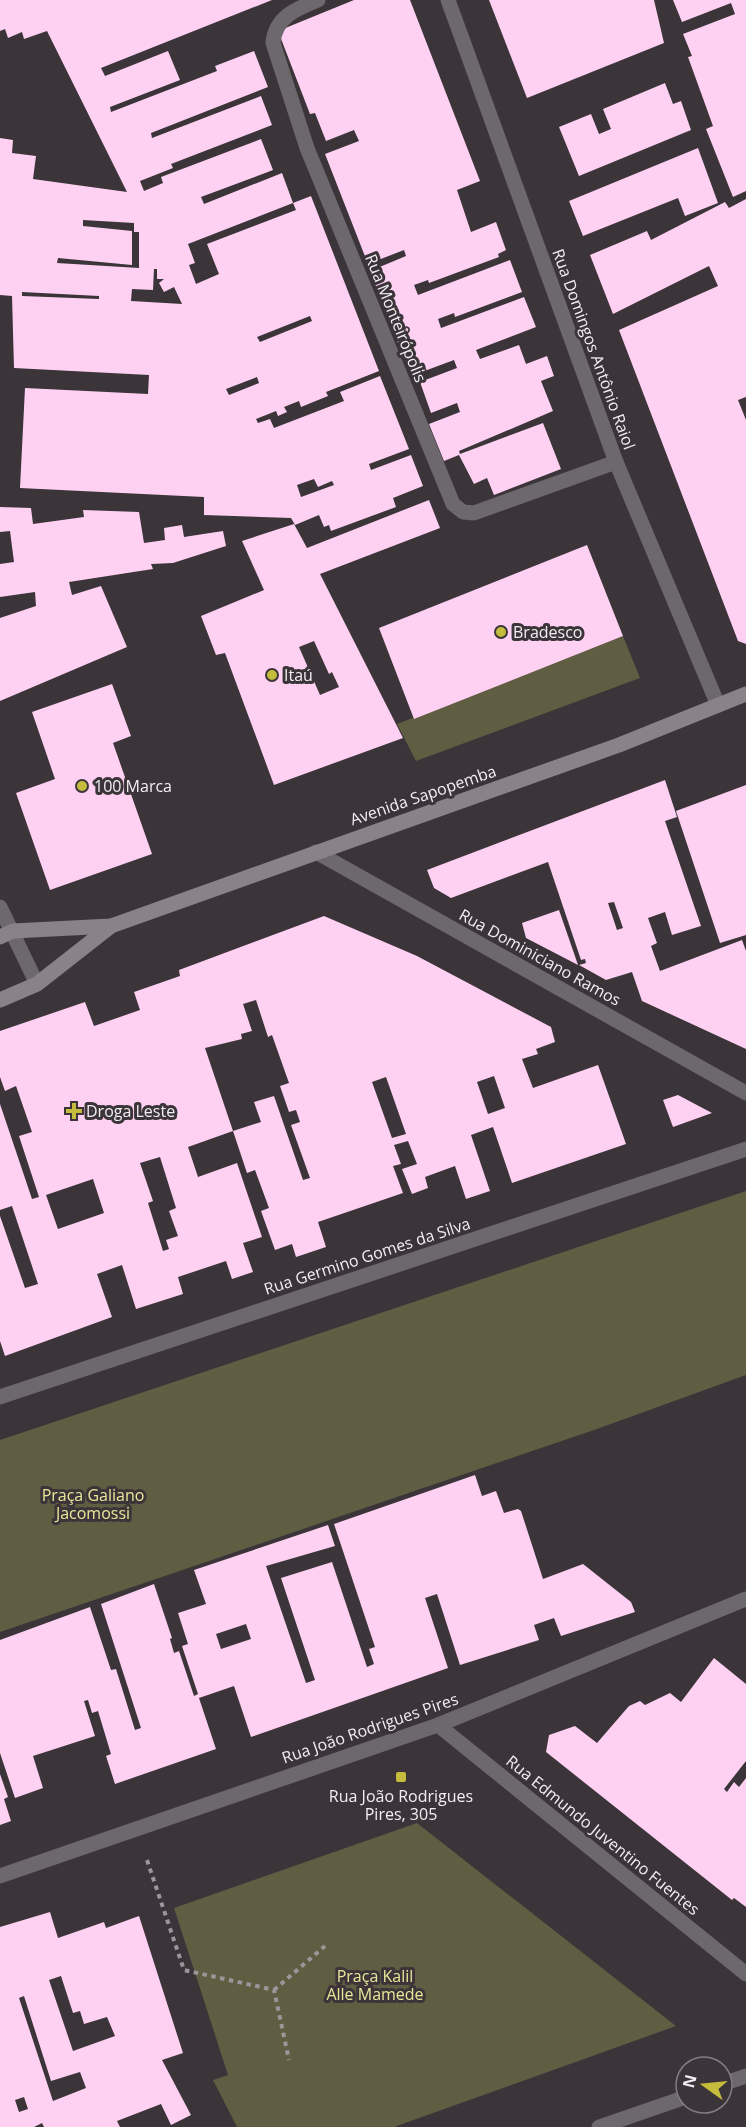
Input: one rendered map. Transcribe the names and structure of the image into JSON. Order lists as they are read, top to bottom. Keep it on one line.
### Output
{"streets":{"main road":["Avenida Sapopemba"],"street":["Rua Monteirópolis","Rua Domingos Antônio Raiol","Rua Dominiciano Ramos","Rua Germino Gomes da Silva","Rua João Rodrigues Pires","Rua Edmundo Juventino Fuentes"]},"crossings":[["Rua Monteirópolis","Rua Domingos Antônio Raiol"],["Rua Domingos Antônio Raiol","Avenida Sapopemba"],["Avenida Sapopemba","Rua Dominiciano Ramos"],["Rua João Rodrigues Pires","Rua Edmundo Juventino Fuentes"]],"parks":["Praça Galiano Jacomossi","Praça Kalil Alle Mamede"],"places":{"other":["Bradesco","Itaú","100 Marca"],"health":["Droga Leste"],"transit":["Rua João Rodrigues Pires, 305"]},"north":"left"}
